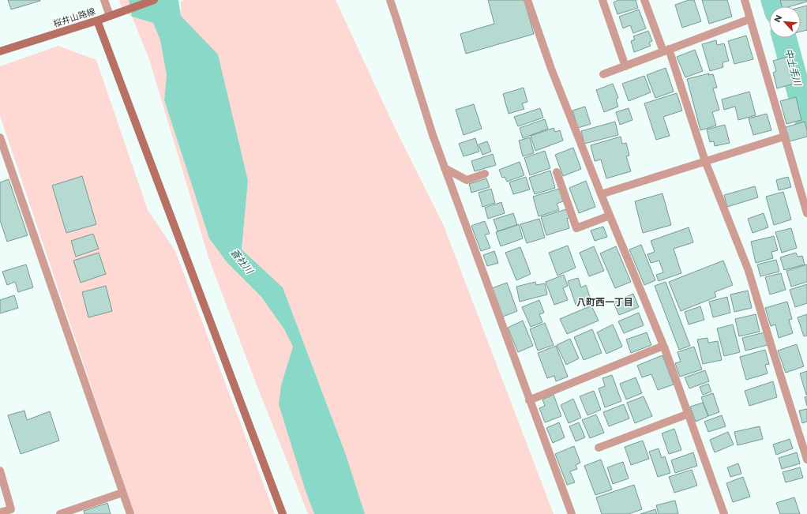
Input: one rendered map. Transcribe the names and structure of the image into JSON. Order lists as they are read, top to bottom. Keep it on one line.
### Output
{"streets":{"street":["桜井山路線"]},"districts":["八町西一丁目"],"water":["中土手川","蒼社川"],"north":"top left"}
